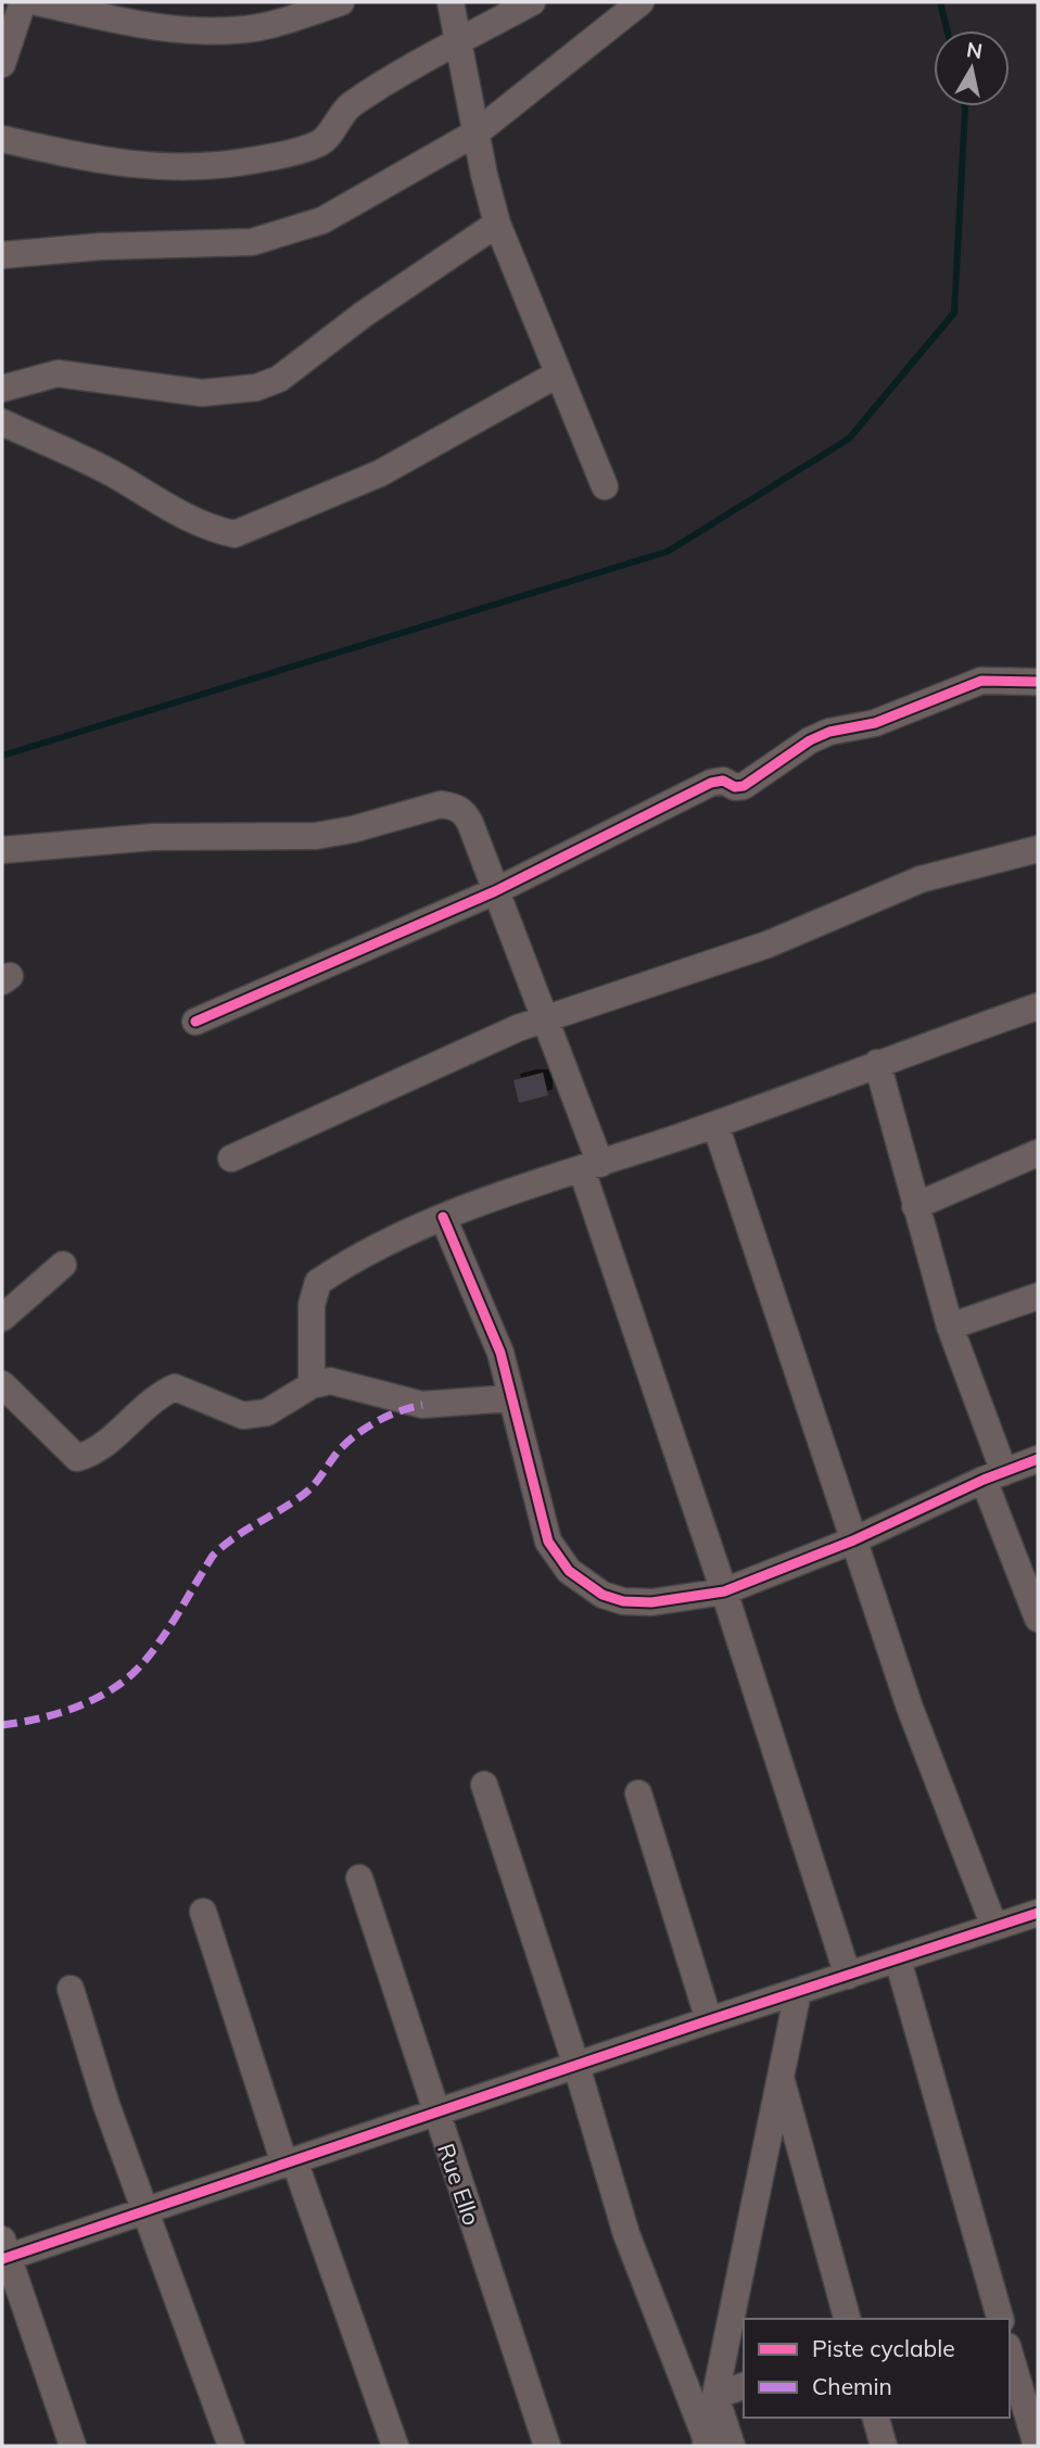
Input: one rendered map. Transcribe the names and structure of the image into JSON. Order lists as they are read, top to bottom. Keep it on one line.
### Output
{"streets":{"street":["Rue Ello"]},"legend":["Piste cyclable","Chemin"],"north":"top"}
